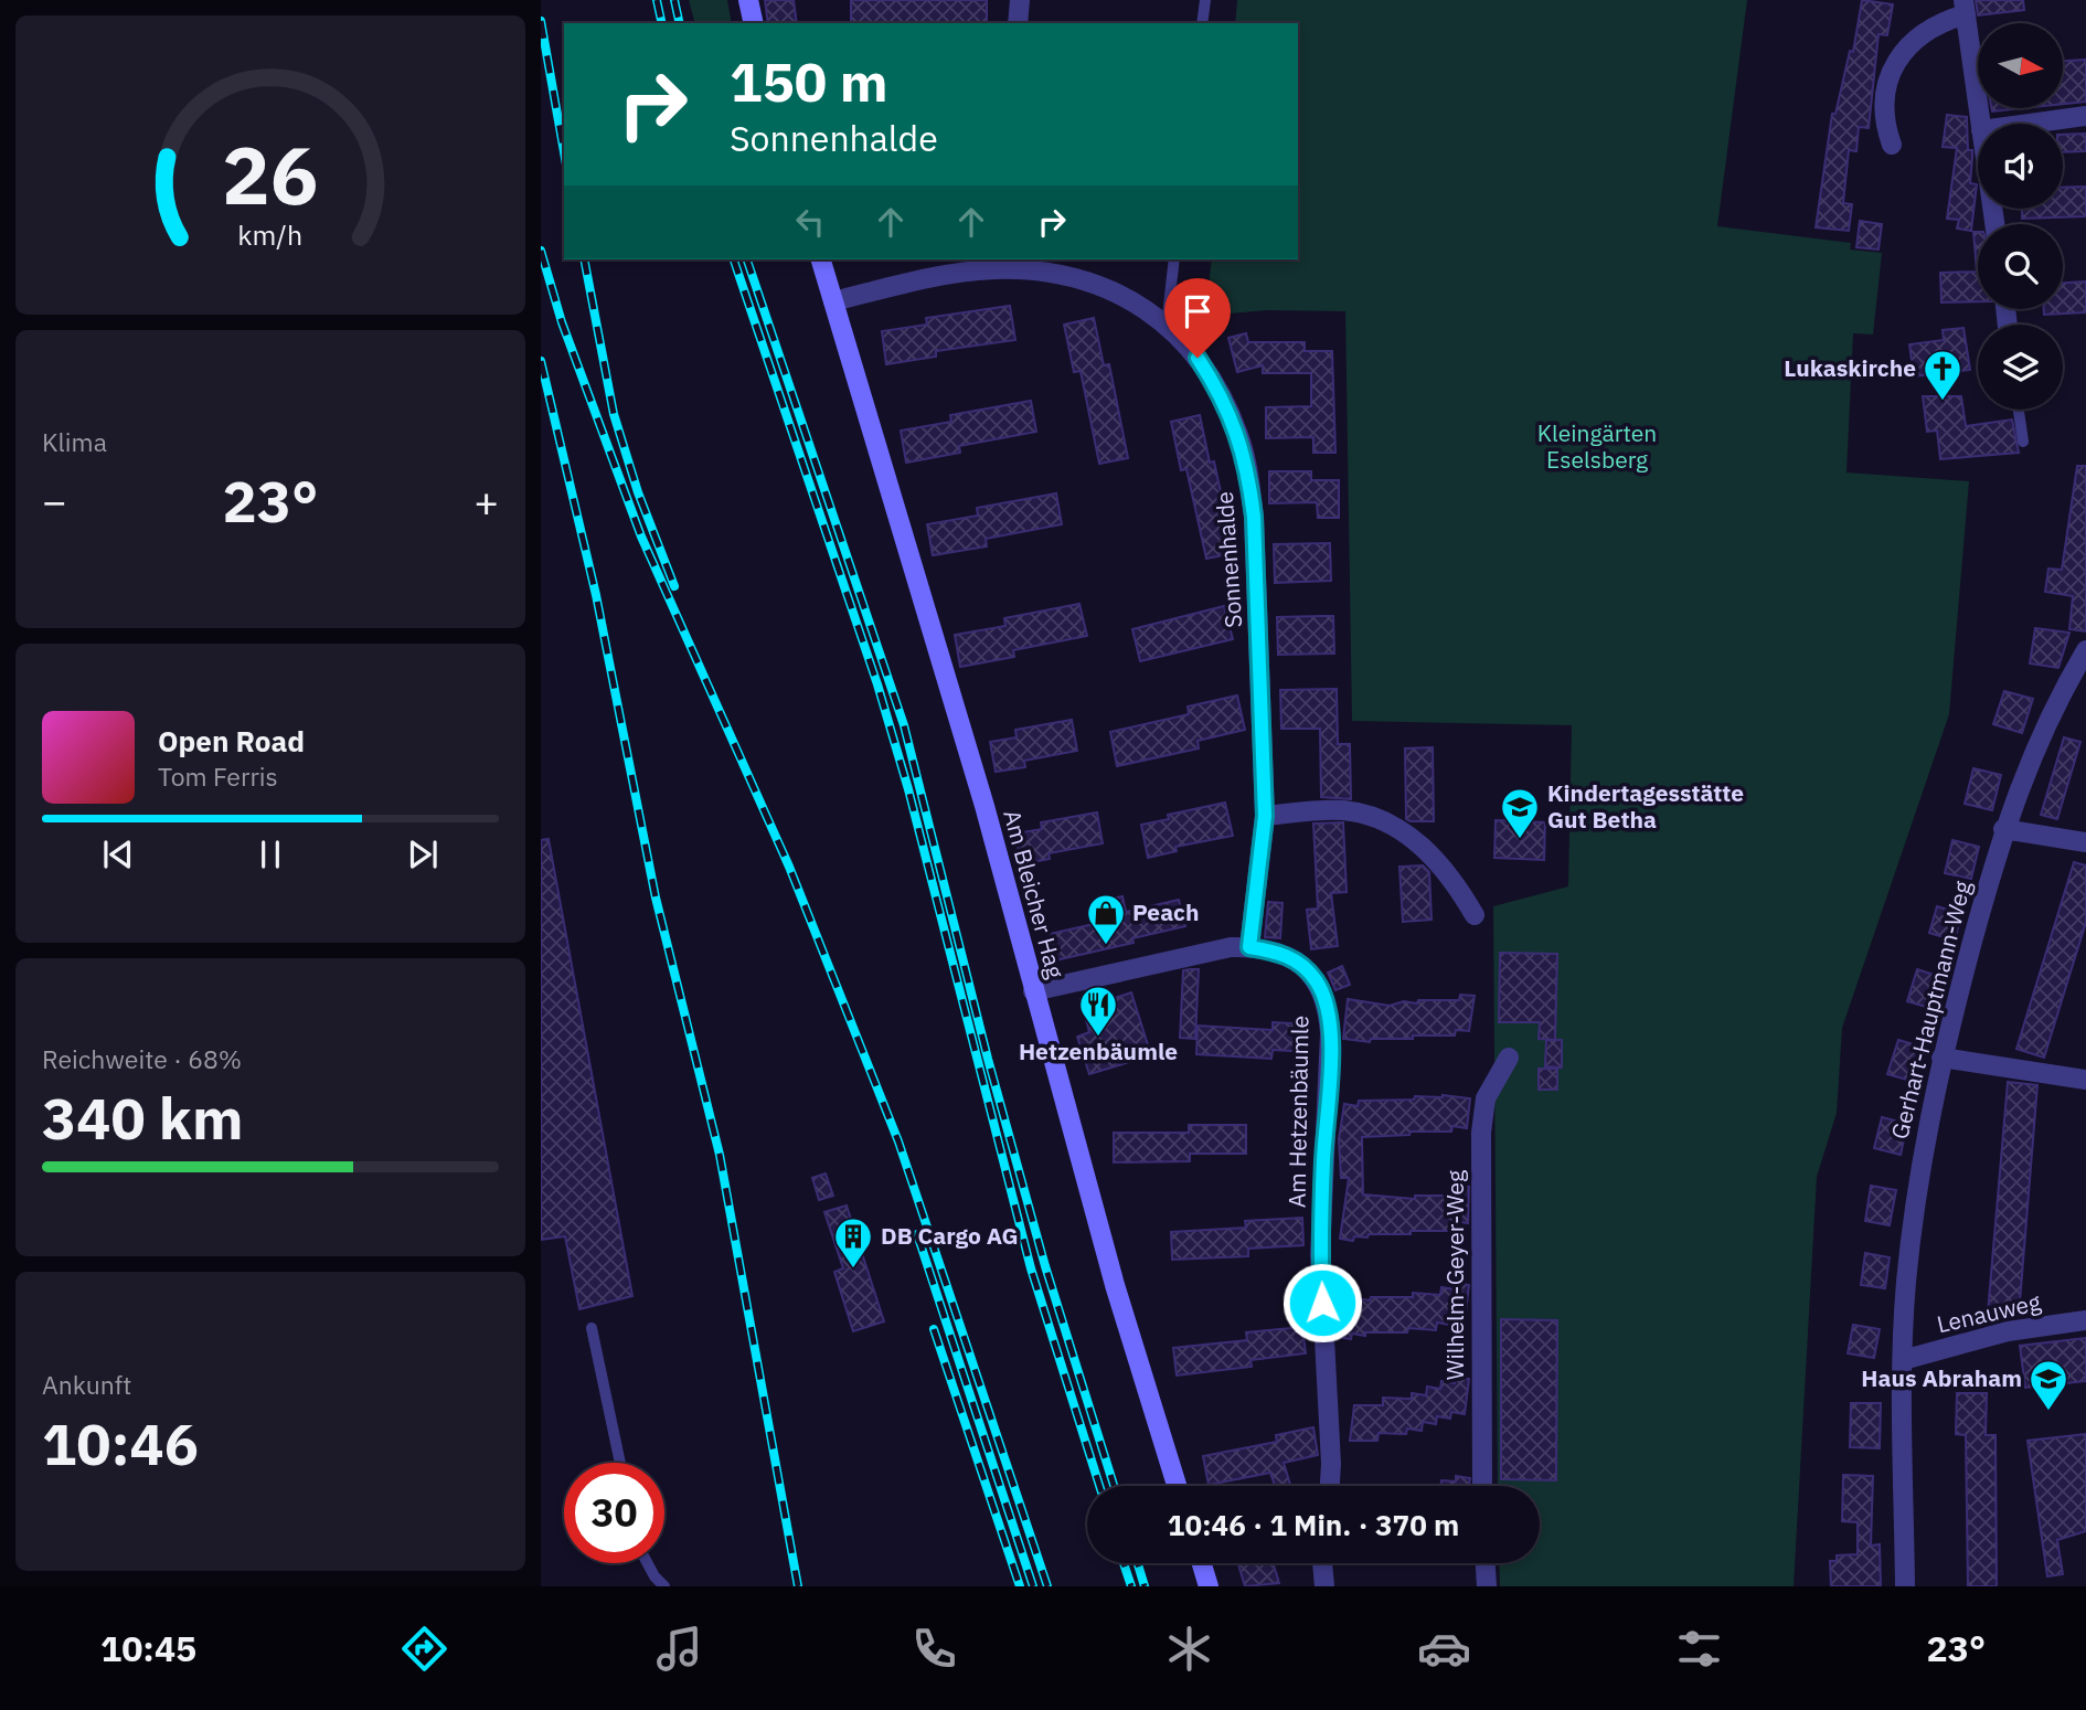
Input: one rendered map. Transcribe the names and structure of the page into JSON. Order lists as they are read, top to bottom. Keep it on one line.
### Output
{"streets":{"street":["Sonnenhalde","Am Bleicher Hag","Gerhart-Hauptmann-Weg","Am Hetzenbäumle","Wilhelm-Geyer-Weg","Lenauweg"]},"crossings":[["Sonnenhalde","Am Bleicher Hag"],["Sonnenhalde","Am Hetzenbäumle"],["Am Bleicher Hag","Am Hetzenbäumle"],["Gerhart-Hauptmann-Weg","Lenauweg"]],"parks":["Kleingärten Eselsberg"],"places":{"church":["Lukaskirche"],"school or university":["Kindertagesstätte Gut Betha","Haus Abraham"],"shop":["Peach"],"restaurant":["Hetzenbäumle"],"building":["DB Cargo AG"]},"north":"right","page":{"turn":["150 m","Sonnenhalde"],"tile":["Klima",["Reichweite · 68%","340 km"],["Ankunft","10:46"]],"heat":["−","23°","+"],"song":["Open Road","Tom Ferris"],"limit":"30","trip":"10:46 · 1 Min. · 370 m","tabs":["10:45","23°"],"gauge":["26","km/h"]}}
